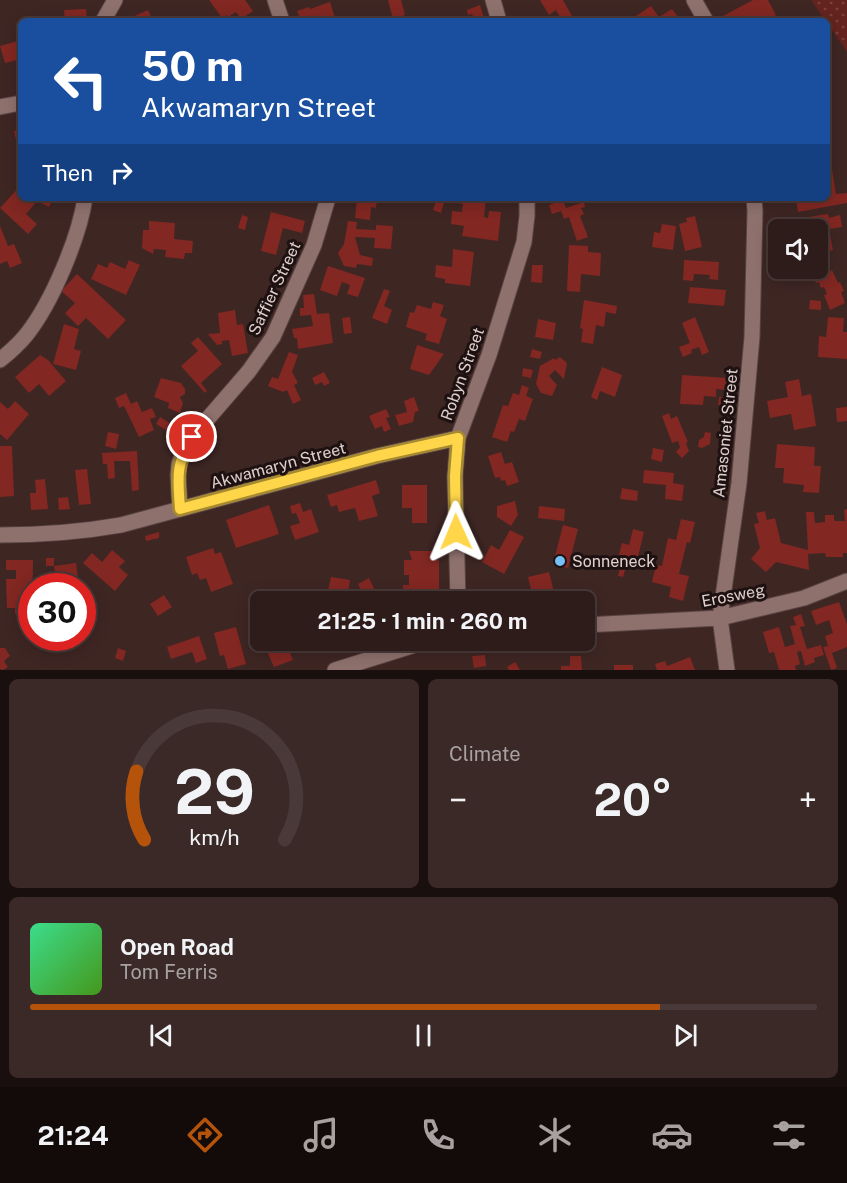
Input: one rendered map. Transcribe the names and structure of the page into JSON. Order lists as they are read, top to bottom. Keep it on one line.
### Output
{"streets":{"street":["Saffier Street","Robyn Street","Amasoniet Street","Akwamaryn Street","Erosweg"]},"crossings":[["Saffier Street","Akwamaryn Street"],["Robyn Street","Akwamaryn Street"],["Amasoniet Street","Erosweg"]],"places":["Sonneneck"],"page":{"turn":["50 m","Akwamaryn Street"],"then":"Then","limit":"30","trip":"21:25 · 1 min · 260 m","tile":"Climate","heat":["−","20°","+"],"song":["Open Road","Tom Ferris"],"tabs":"21:24","gauge":["29","km/h"]}}
